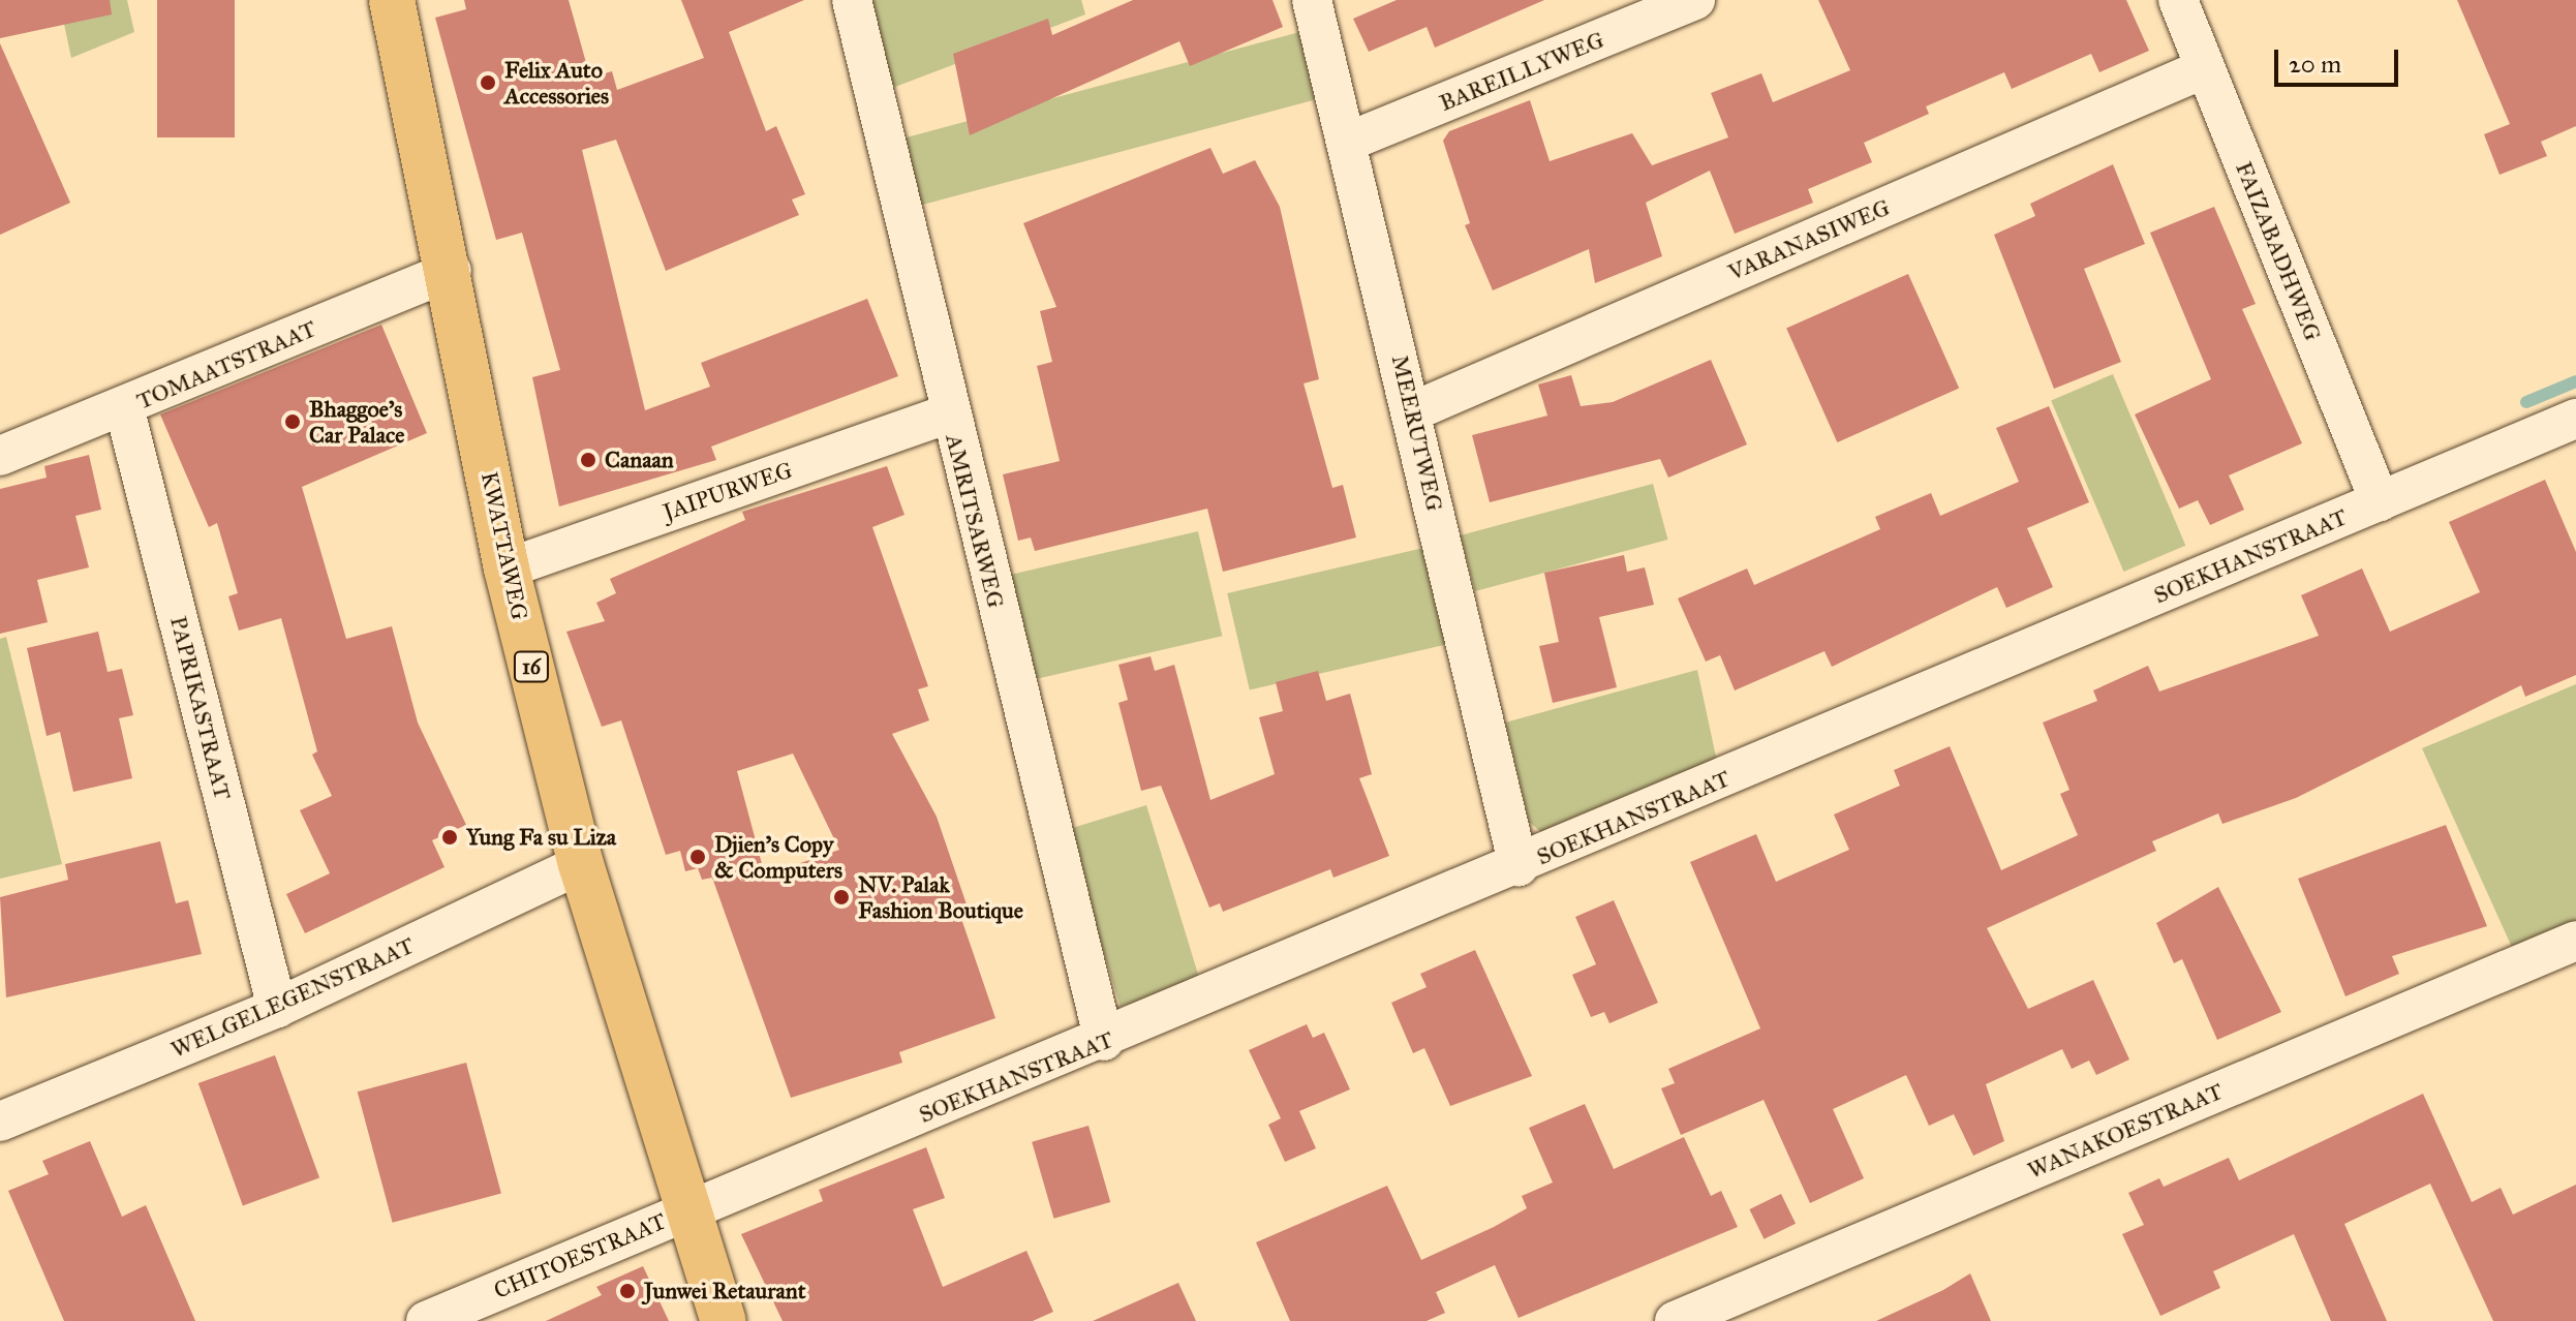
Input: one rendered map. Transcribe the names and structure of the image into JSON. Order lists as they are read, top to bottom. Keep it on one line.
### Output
{"streets":{"main road":["KWATTAWEG","16"],"street":["BAREILLYWEG","VARANASIWEG","FAIZABADHWEG","TOMAATSTRAAT","MEERUTWEG","JAIPURWEG","AMRITSARWEG","SOEKHANSTRAAT","PAPRIKASTRAAT","WELGELEGENSTRAAT","WANAKOESTRAAT","CHITOESTRAAT"]},"crossings":[["BAREILLYWEG","MEERUTWEG"],["VARANASIWEG","FAIZABADHWEG"],["VARANASIWEG","MEERUTWEG"],["FAIZABADHWEG","SOEKHANSTRAAT"],["TOMAATSTRAAT","KWATTAWEG"],["TOMAATSTRAAT","PAPRIKASTRAAT"],["MEERUTWEG","SOEKHANSTRAAT"],["JAIPURWEG","AMRITSARWEG"],["JAIPURWEG","KWATTAWEG"],["AMRITSARWEG","SOEKHANSTRAAT"],["KWATTAWEG","SOEKHANSTRAAT"],["KWATTAWEG","WELGELEGENSTRAAT"],["KWATTAWEG","CHITOESTRAAT"],["SOEKHANSTRAAT","CHITOESTRAAT"],["PAPRIKASTRAAT","WELGELEGENSTRAAT"]],"places":["Felix Auto Accessories","Bhaggoe's Car Palace","Canaan","Yung Fa su Liza","Djien's Copy & Computers","NV. Palak Fashion Boutique","Junwei Retaurant"],"scale_bar":"20 m"}
